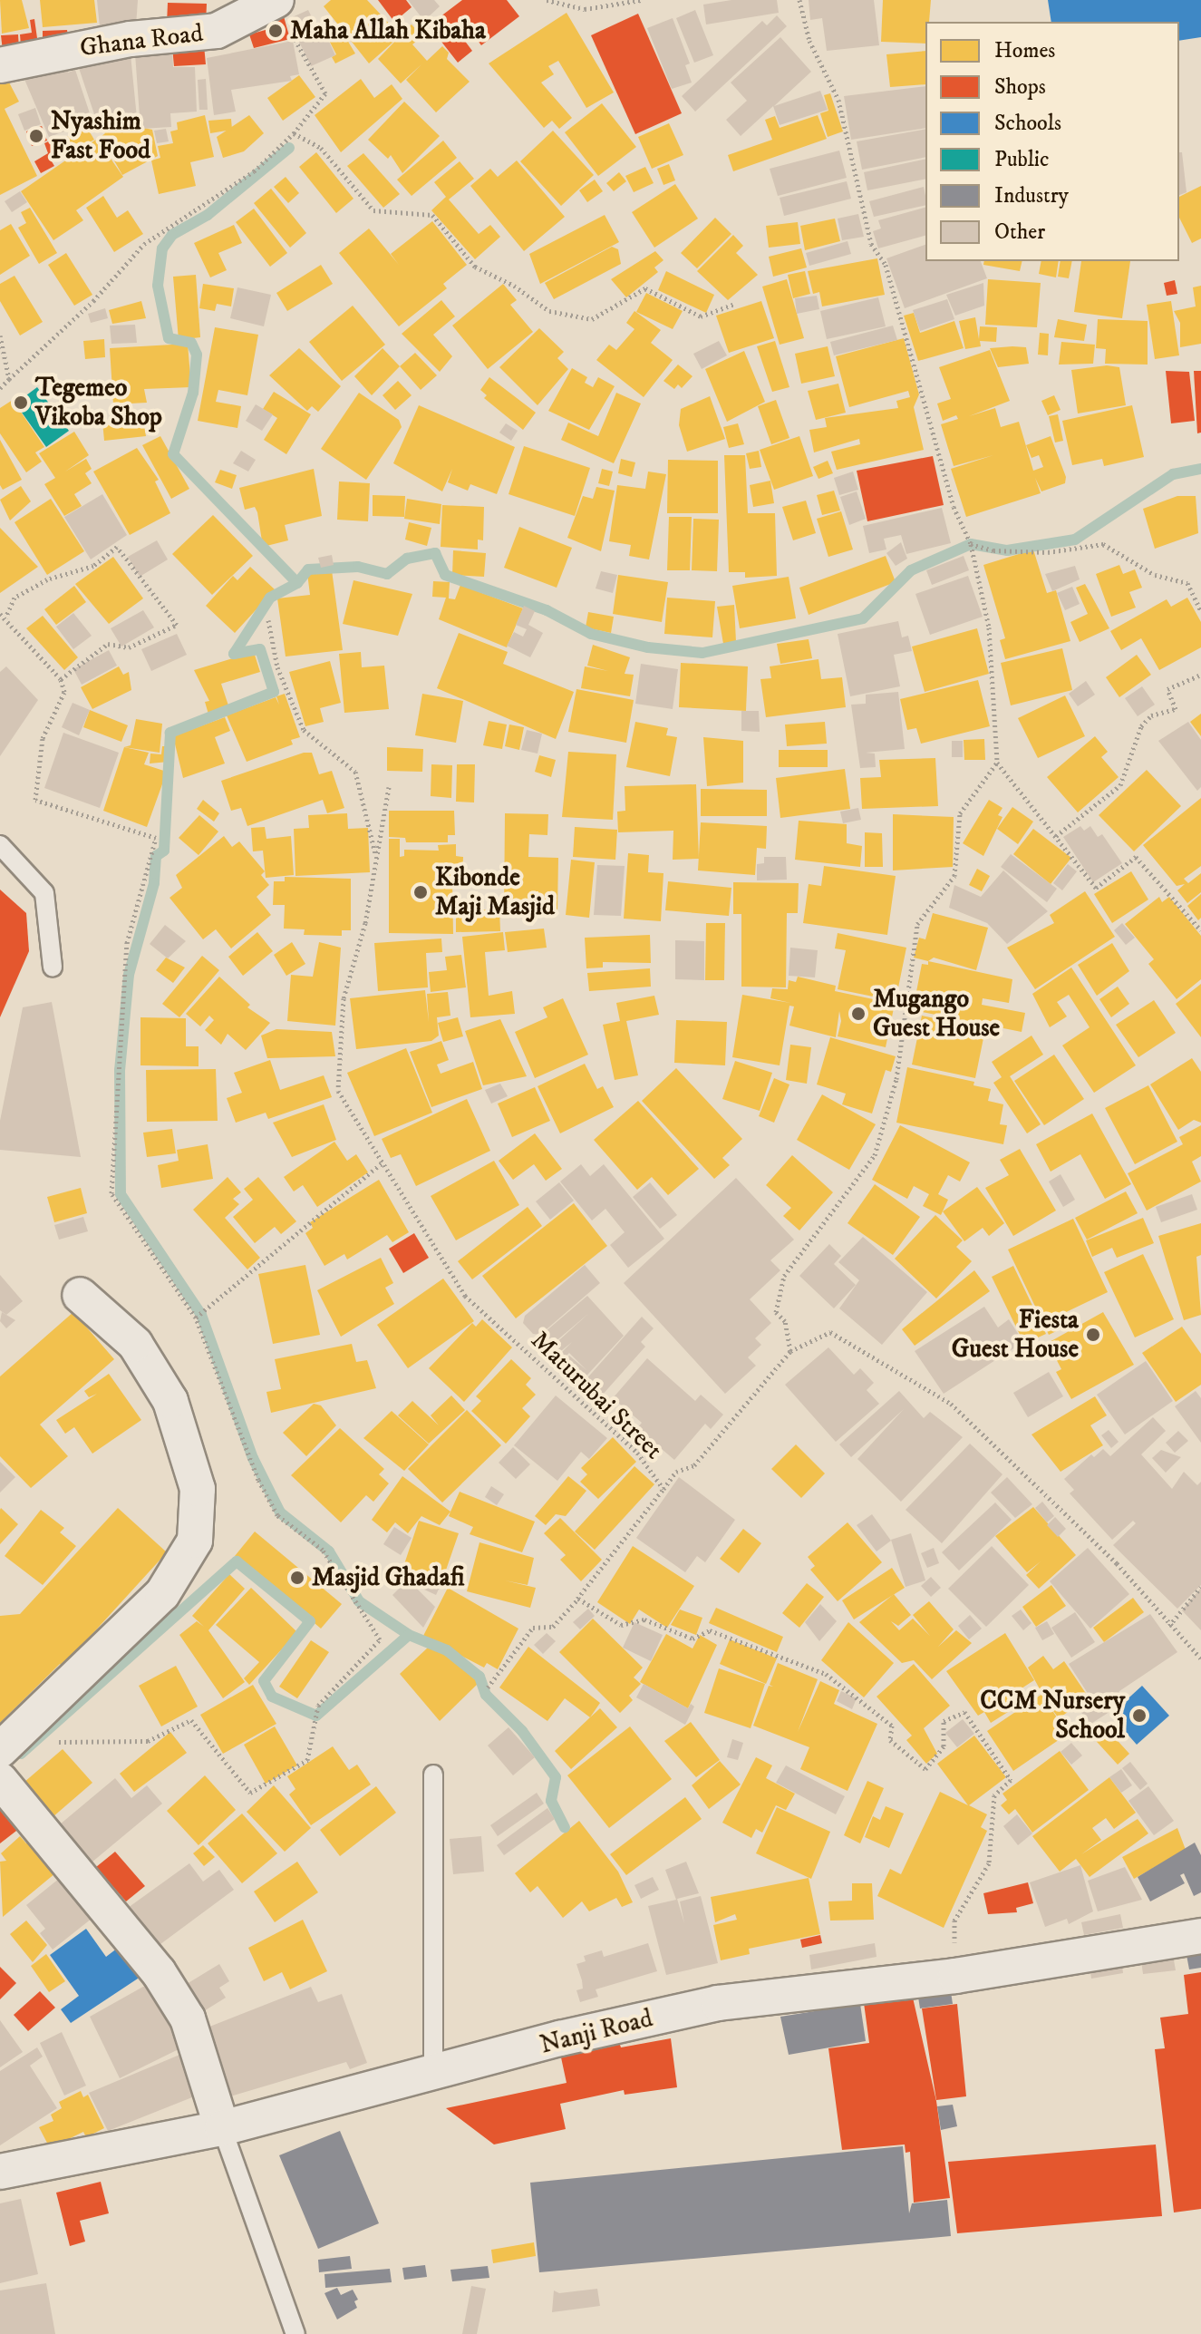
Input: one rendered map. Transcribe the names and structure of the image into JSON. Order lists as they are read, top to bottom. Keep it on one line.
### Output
{"streets":{"street":["Ghana Road","Nanji Road"],"path":["Maturubai Street"]},"places":["Maha Allah Kibaha","Nyashim Fast Food","Tegemeo Vikoba Shop","Kibonde Maji Masjid","Mugango Guest House","Fiesta Guest House","Masjid Ghadafi","CCM Nursery School"],"legend":["Homes","Shops","Schools","Public","Industry","Other"]}
